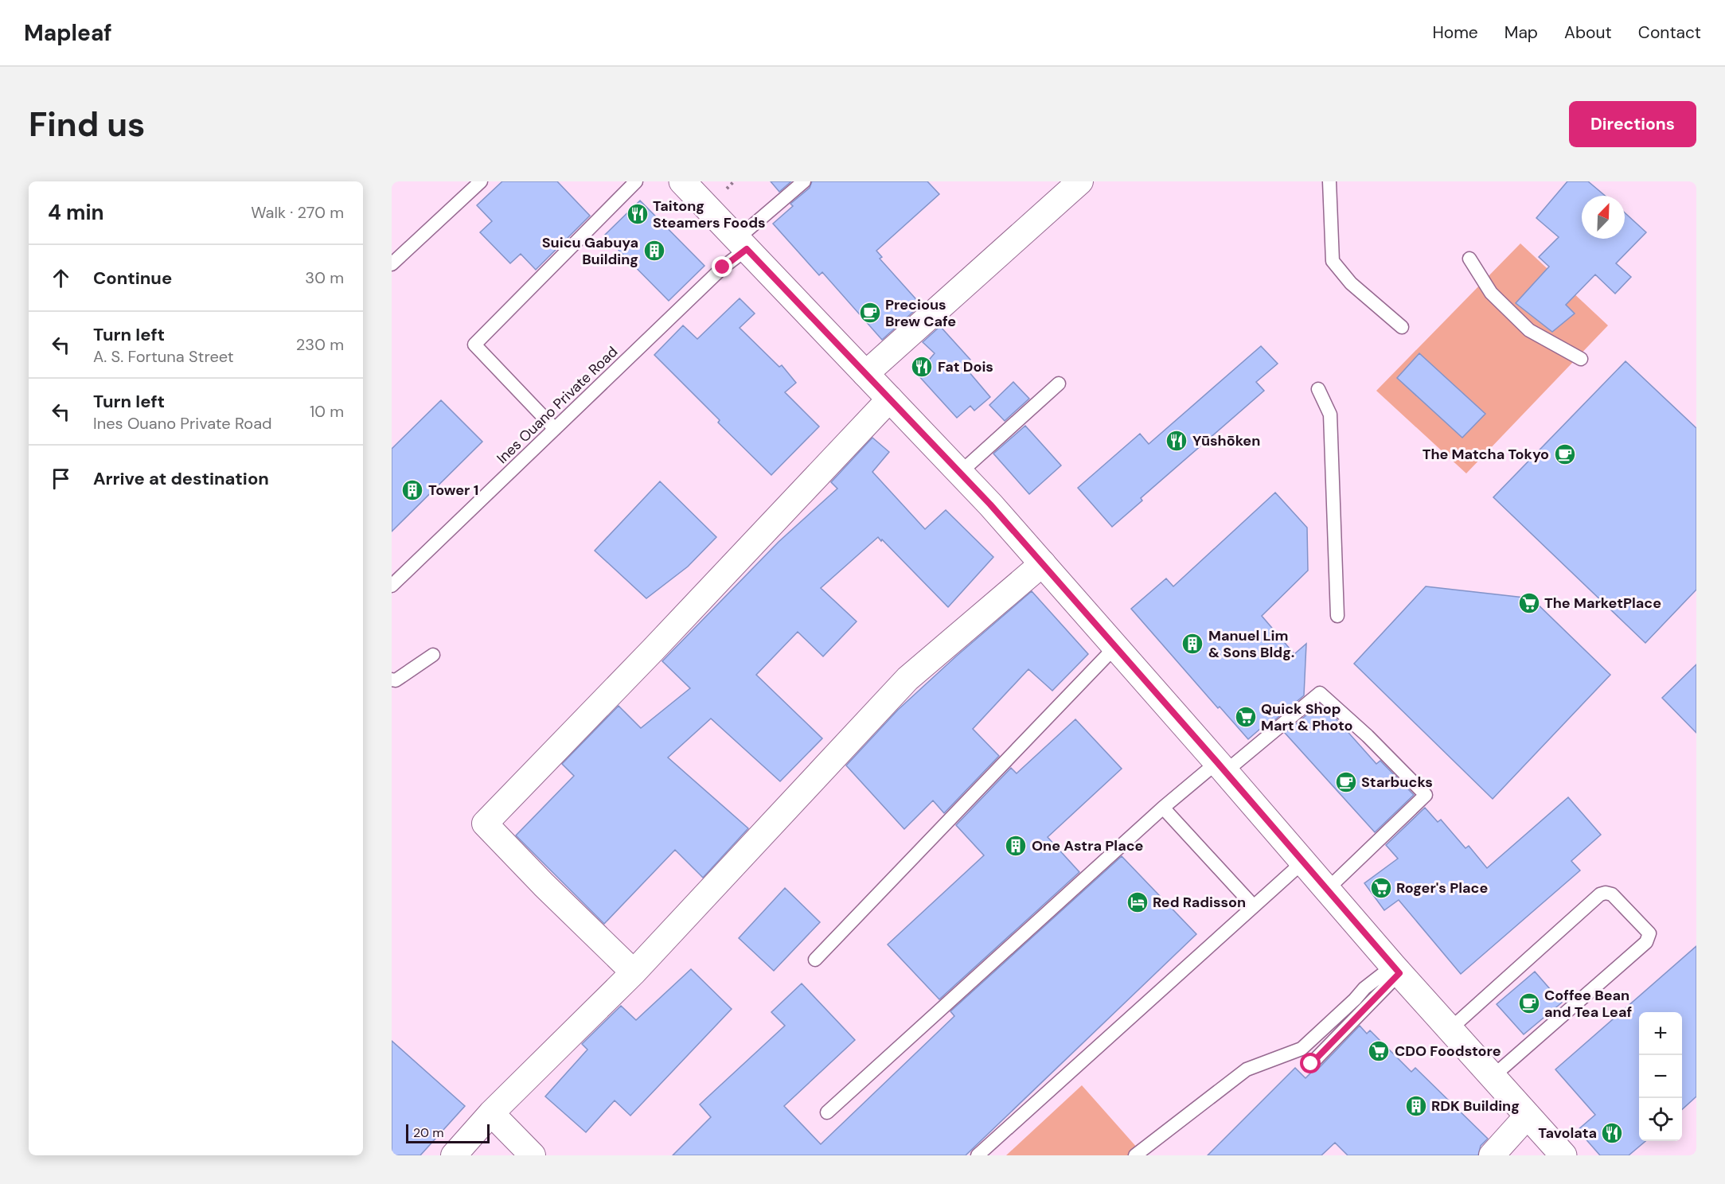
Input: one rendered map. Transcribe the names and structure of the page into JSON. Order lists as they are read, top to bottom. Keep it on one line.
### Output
{"streets":{"lane":["Ines Ouano Private Road"]},"places":{"restaurant":["Taitong Steamers Foods","Fat Dois","Yūshōken","Tavolata"],"building":["Suicu Gabuya Building","Tower 1","Manuel Lim & Sons Bldg.","One Astra Place","RDK Building"],"cafe":["Precious Brew Cafe","The Matcha Tokyo","Starbucks","Coffee Bean and Tea Leaf"],"supermarket":["The MarketPlace","Quick Shop Mart & Photo","Roger's Place","CDO Foodstore"],"hotel":["Red Radisson"]},"scale_bar":"20 m","north":"top right","page":{"header":"Mapleaf","nav":["Home","Map","About","Contact"],"buttons":"Directions","title":"Find us","heading":["4 min","Walk · 270 m"],"list":[["Continue","30 m"],["Turn left","A. S. Fortuna Street","230 m"],["Turn left","Ines Ouano Private Road","10 m"],"Arrive at destination"],"map_buttons":["+","−"],"scale":"20 m"}}
